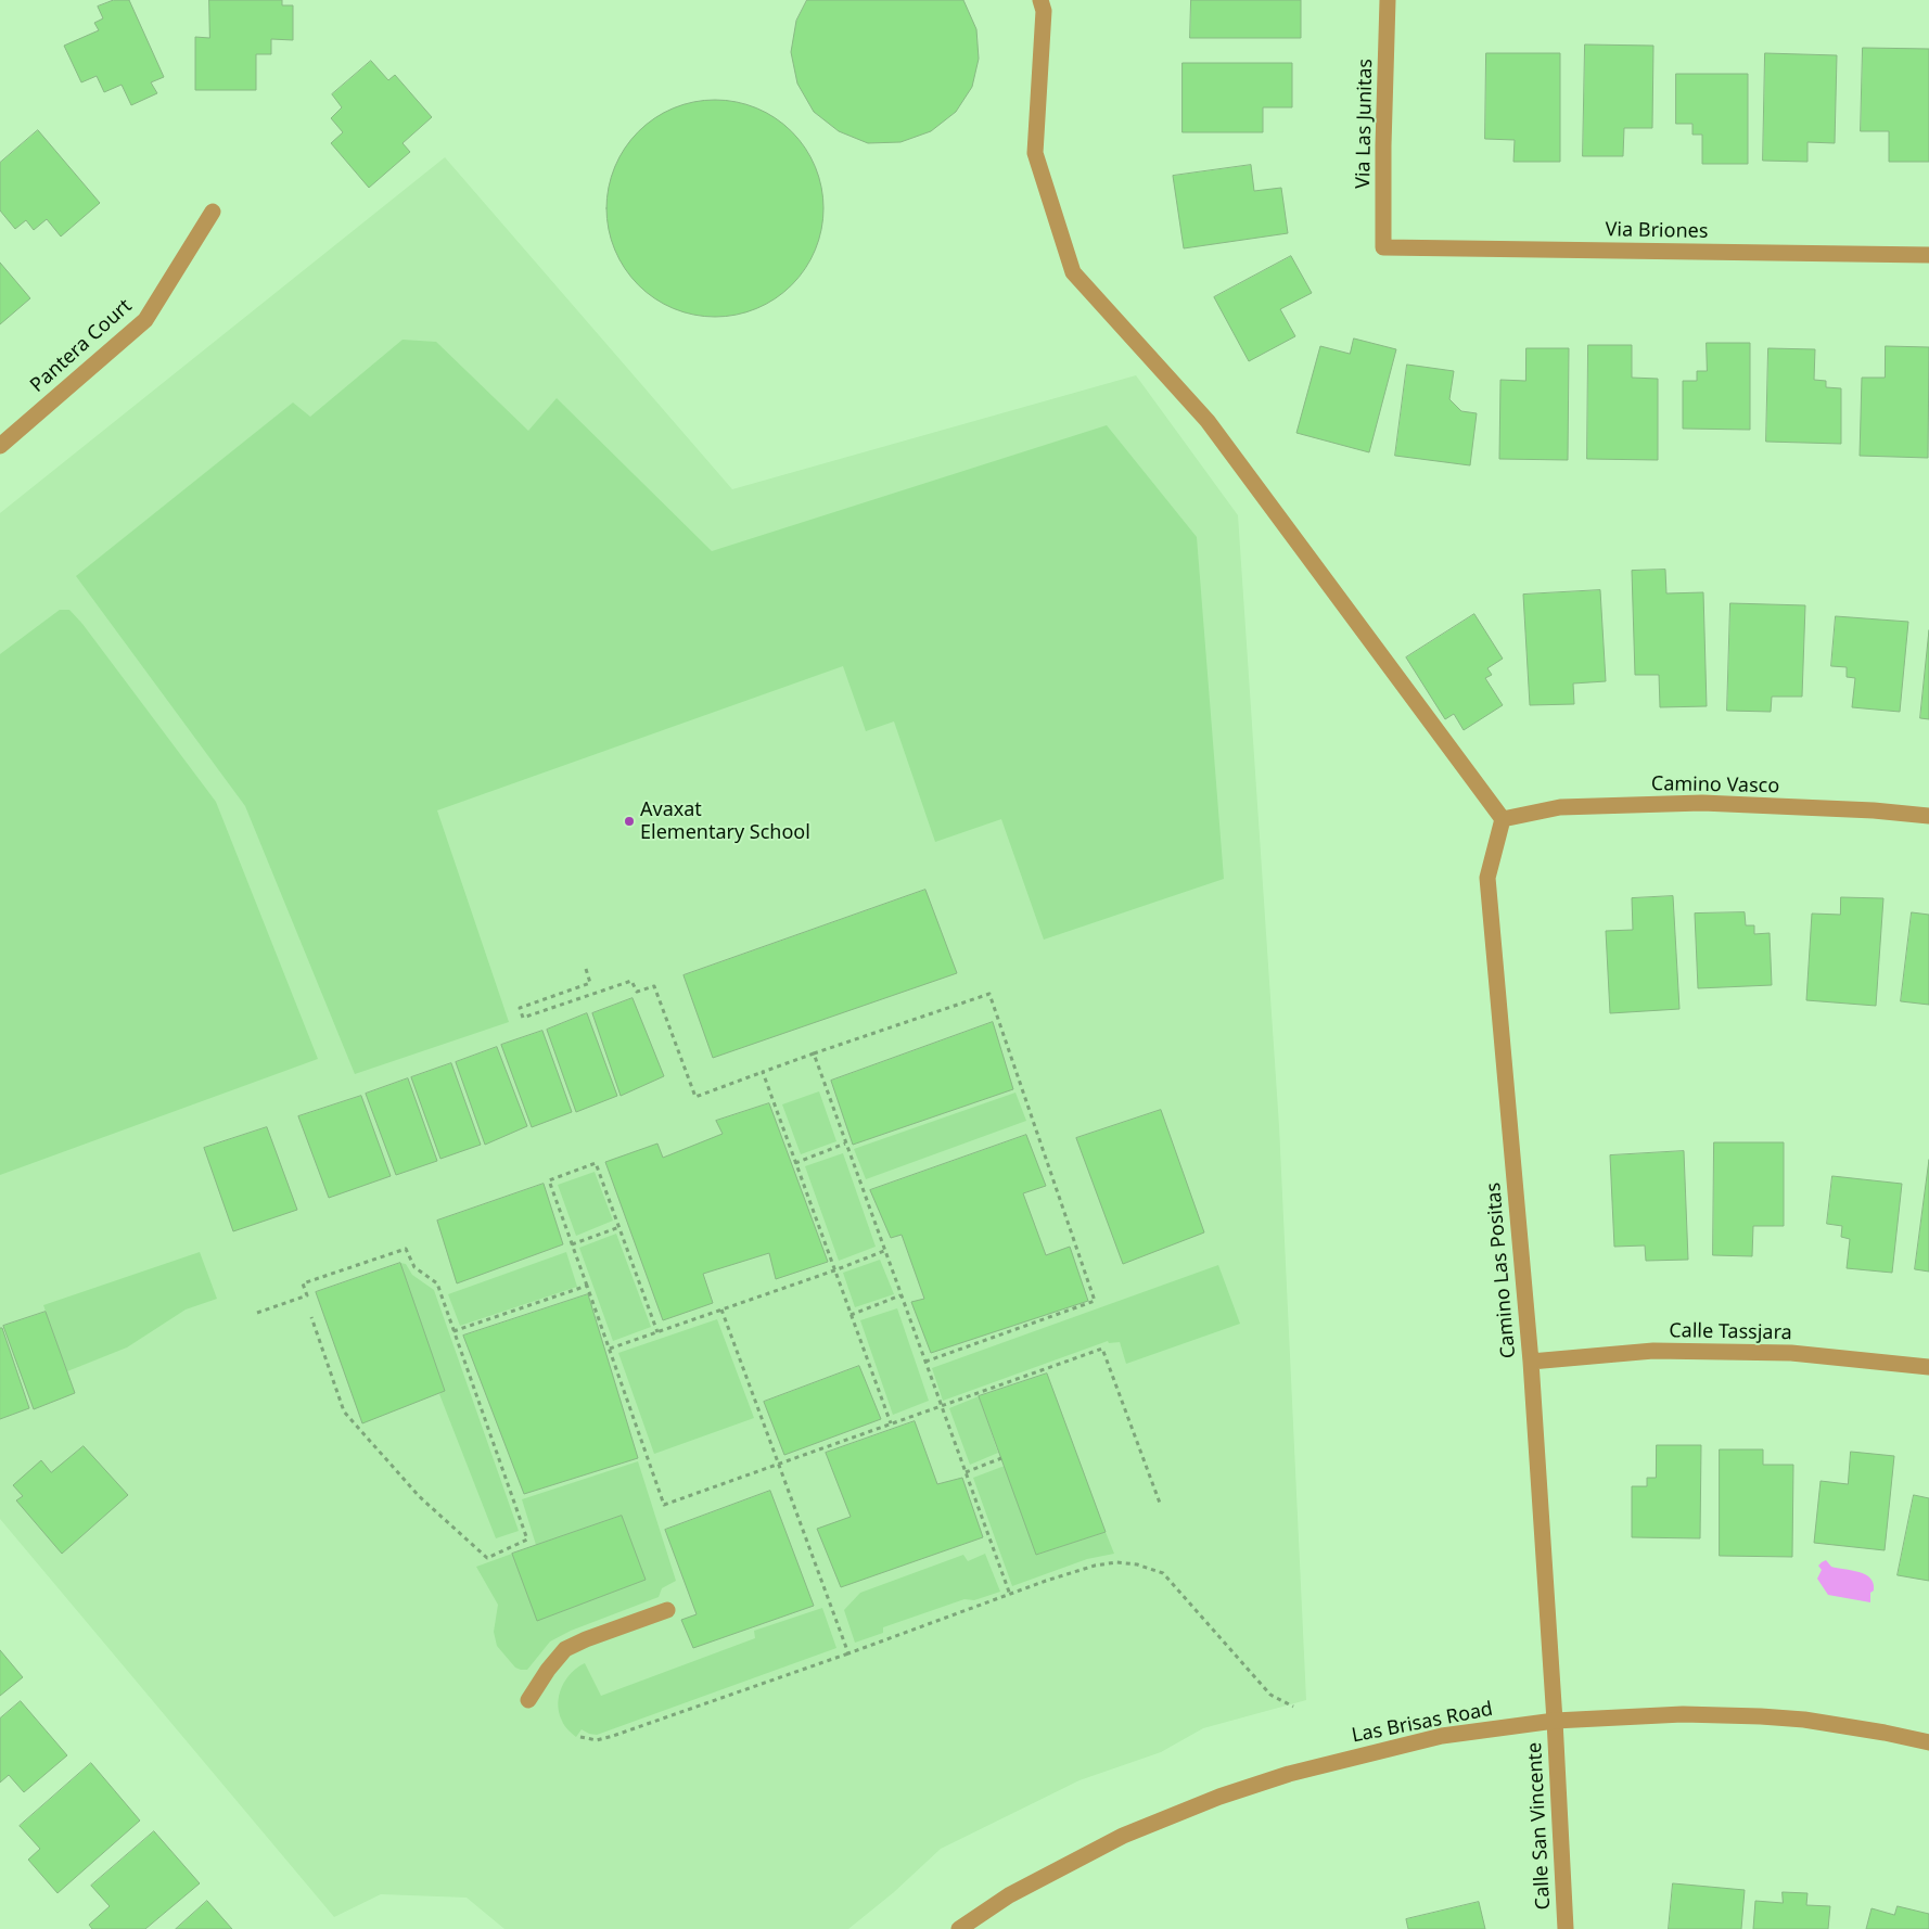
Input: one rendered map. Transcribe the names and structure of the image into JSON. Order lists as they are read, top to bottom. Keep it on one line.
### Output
{"streets":{"street":["Via Las Junitas","Via Briones","Pantera Court","Camino Vasco","Camino Las Positas","Calle Tassjara","Las Brisas Road","Calle San Vincente"]},"crossings":[["Via Las Junitas","Via Briones"],["Camino Vasco","Camino Las Positas"],["Camino Las Positas","Calle Tassjara"],["Camino Las Positas","Las Brisas Road"],["Camino Las Positas","Calle San Vincente"],["Las Brisas Road","Calle San Vincente"]],"places":["Avaxat Elementary School"]}
